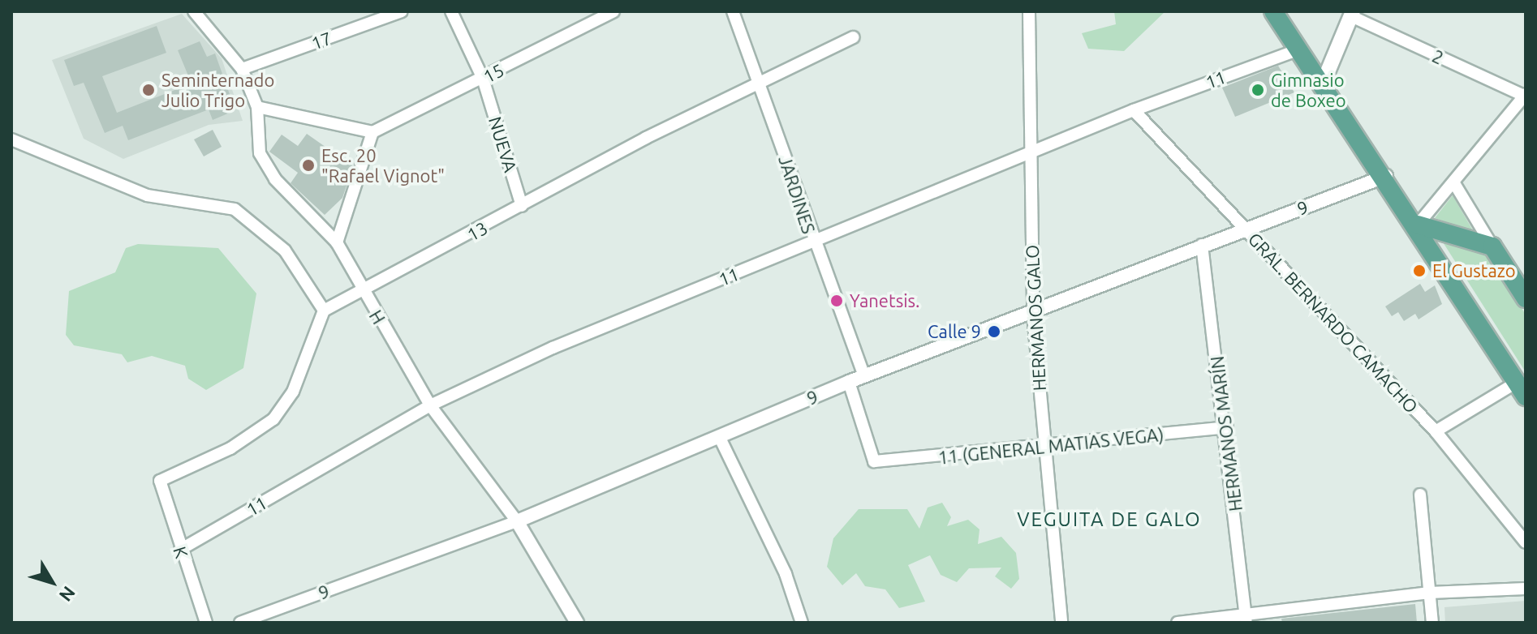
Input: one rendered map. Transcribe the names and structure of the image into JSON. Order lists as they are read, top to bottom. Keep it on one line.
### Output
{"streets":{"street":["17","2","15","11","NUEVA","JARDINES","9","13","H","HERMANOS GALO","GRAL. BERNARDO CAMACHO","HERMANOS MARÍN","11 (GENERAL MATIAS VEGA)","K"]},"crossings":[["17","H"],["15","NUEVA"],["11","JARDINES"],["11","H"],["11","HERMANOS GALO"],["11","GRAL. BERNARDO CAMACHO"],["11","K"],["NUEVA","13"],["JARDINES","9"],["JARDINES","13"],["9","H"],["9","HERMANOS GALO"],["9","GRAL. BERNARDO CAMACHO"],["9","HERMANOS MARÍN"],["9","11 (GENERAL MATIAS VEGA)"],["13","H"],["13","K"],["HERMANOS GALO","11 (GENERAL MATIAS VEGA)"],["HERMANOS MARÍN","11 (GENERAL MATIAS VEGA)"]],"districts":["VEGUITA DE GALO"],"places":["Seminternado Julio Trigo","Gimnasio de Boxeo","Esc. 20 \"Rafael Vignot\"","El Gustazo","Yanetsis.","Calle 9"],"north":"bottom right"}
